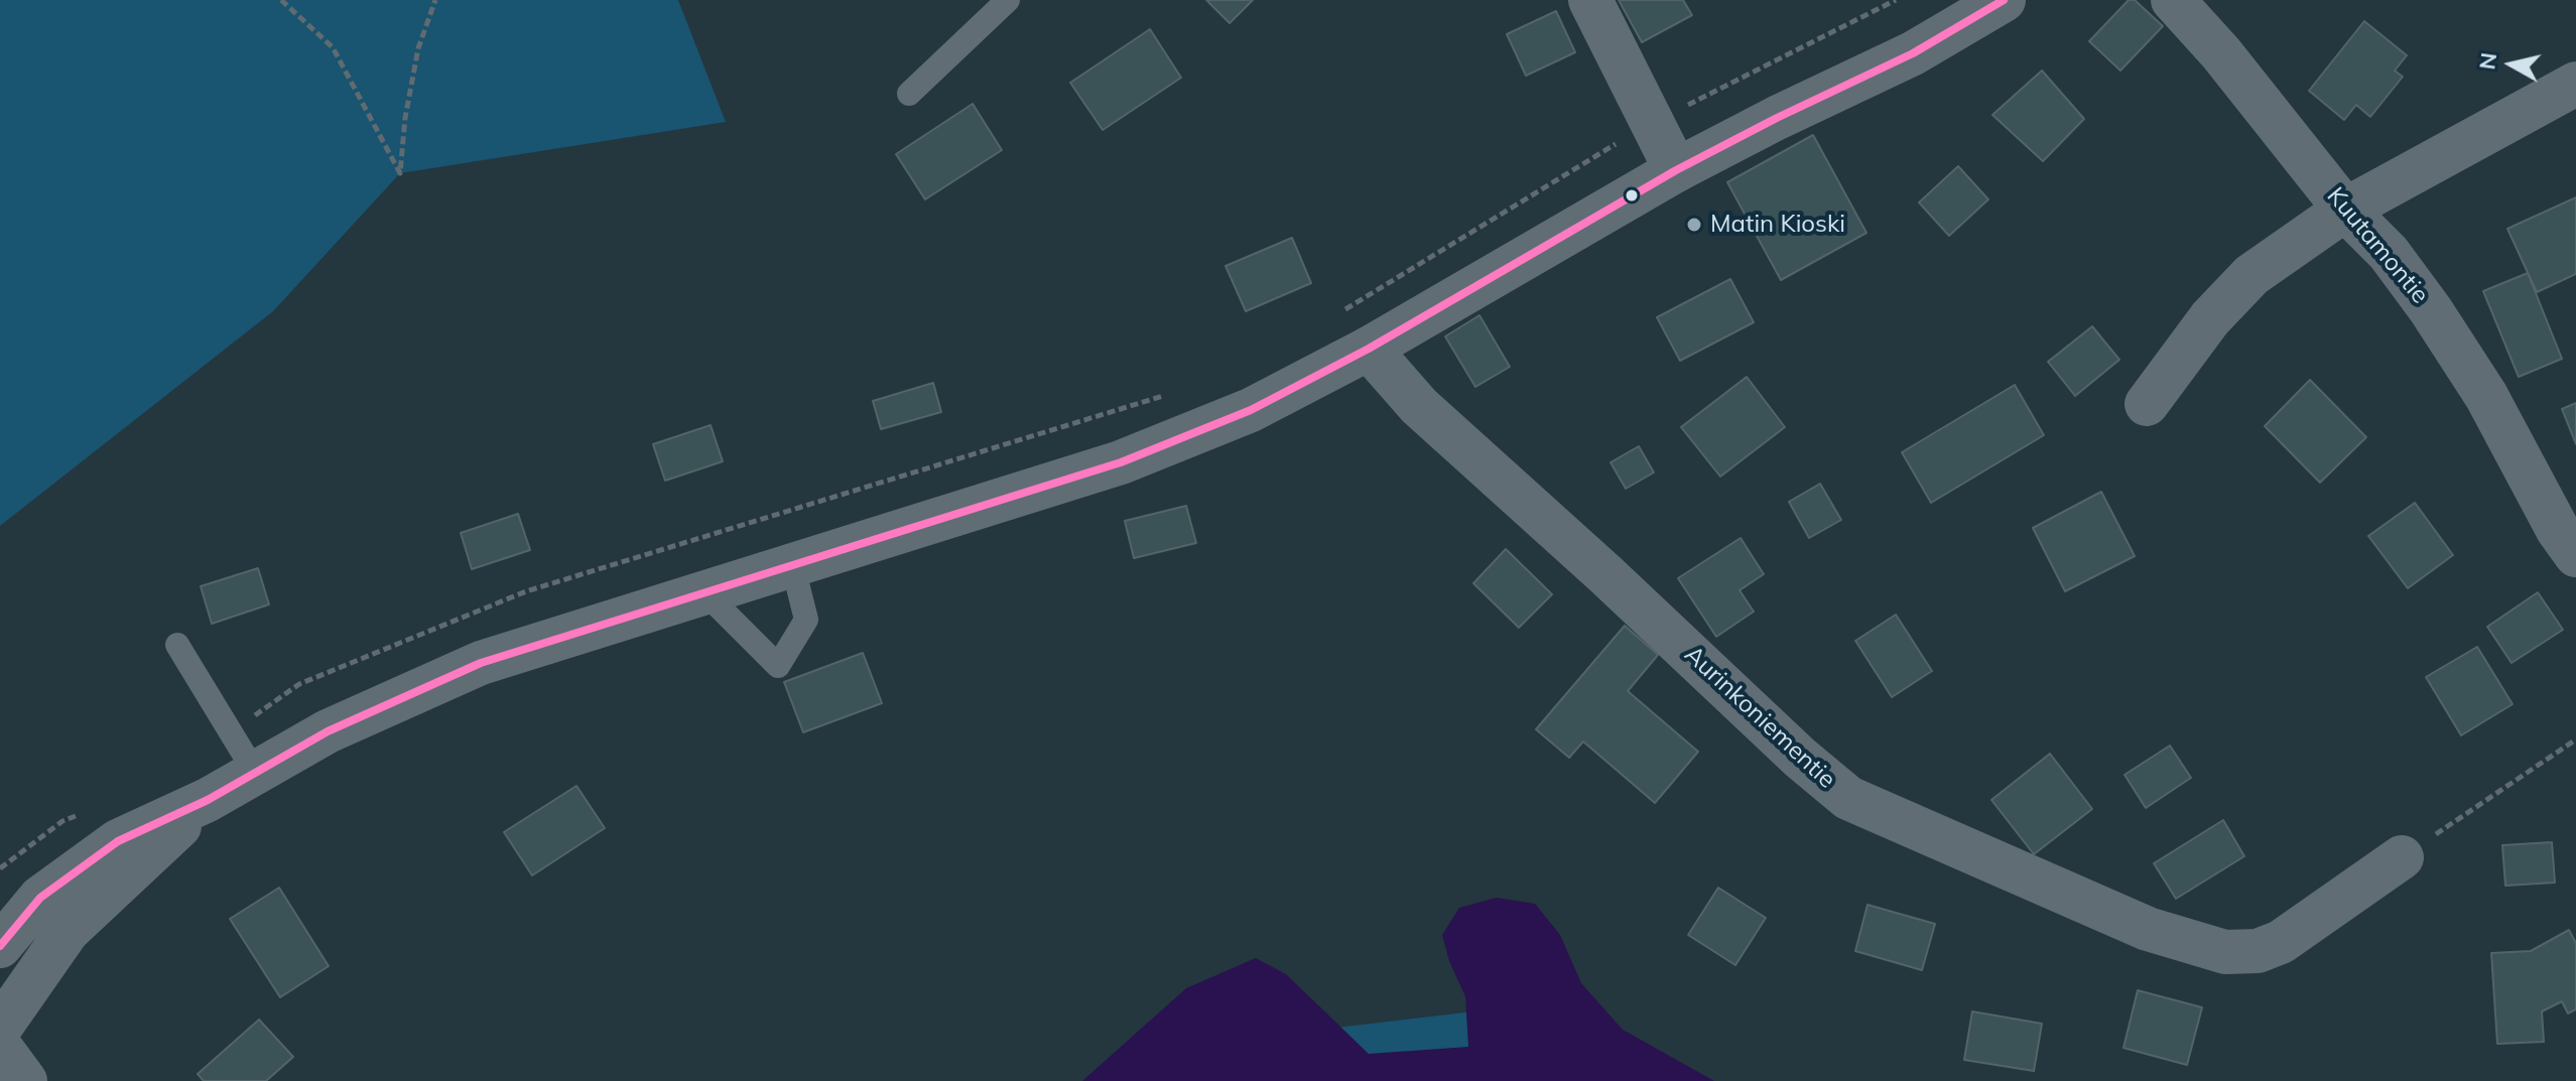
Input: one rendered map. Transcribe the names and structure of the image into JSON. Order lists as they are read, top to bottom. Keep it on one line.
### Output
{"streets":{"street":["Kuutamontie","Aurinkoniementie"]},"places":["Matin Kioski"],"north":"left"}
